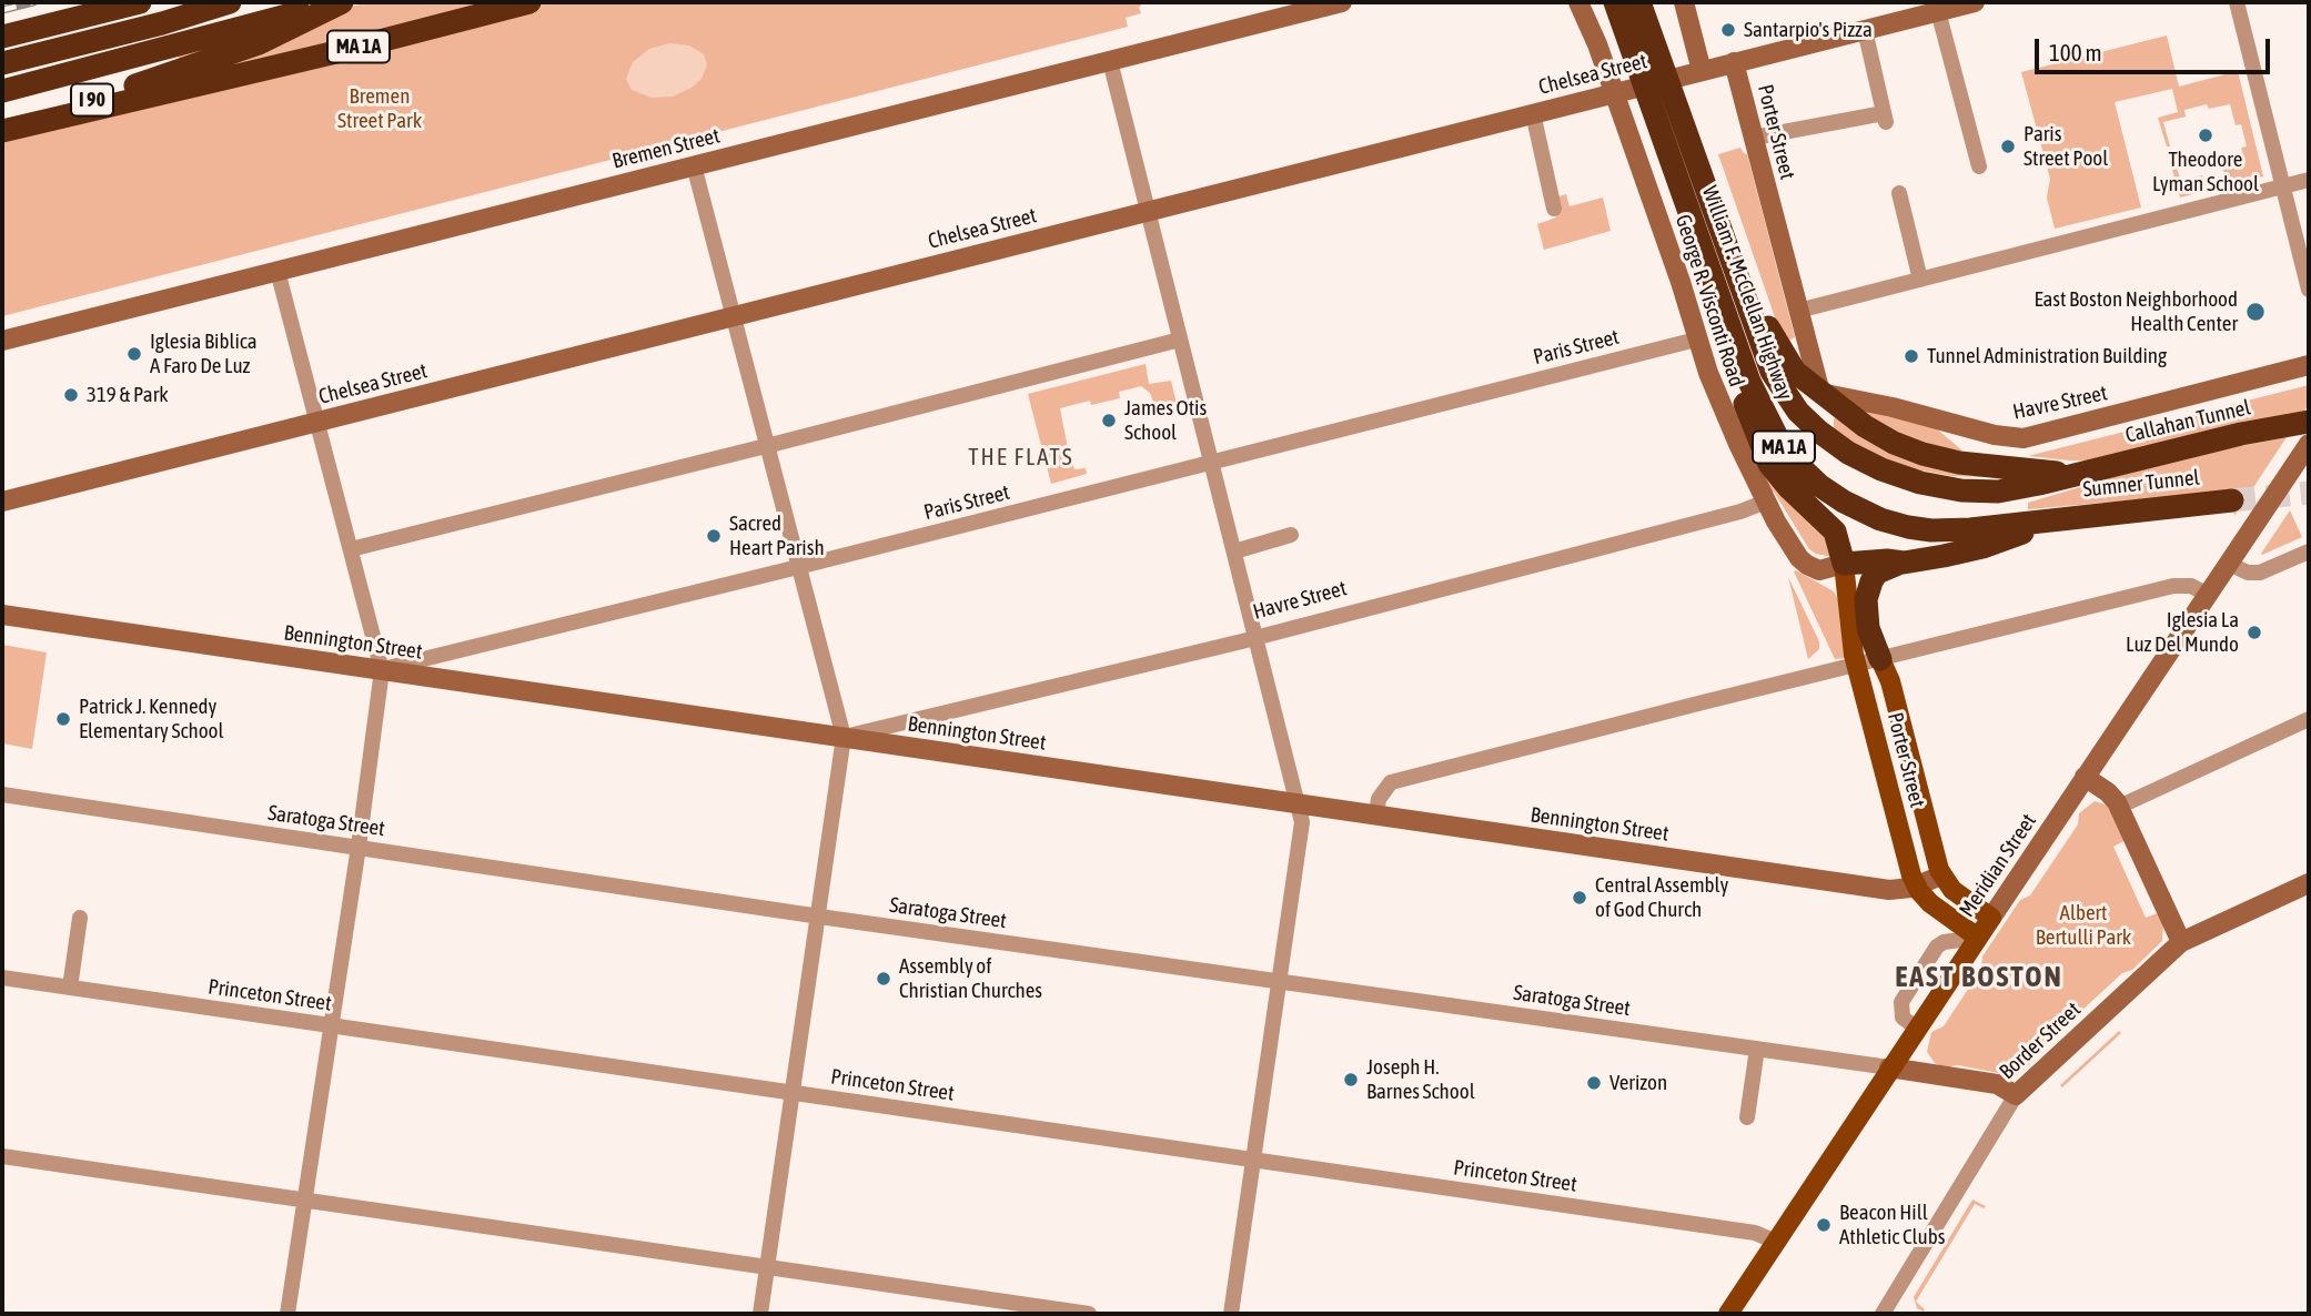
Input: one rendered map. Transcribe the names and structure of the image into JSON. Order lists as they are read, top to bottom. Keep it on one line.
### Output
{"streets":{"highway":["MA 1A","I 90","William F. McClellan Highway","Callahan Tunnel","Sumner Tunnel"],"main road":["Chelsea Street","Porter Street","Bremen Street","George R. Visconti Road","Havre Street","Bennington Street","Meridian Street","Border Street"],"street":["Paris Street","Saratoga Street","Princeton Street"]},"crossings":[["MA 1A","I 90"],["Chelsea Street","Porter Street"],["Chelsea Street","George R. Visconti Road"],["Porter Street","George R. Visconti Road"],["Porter Street","Havre Street"],["Porter Street","Bennington Street"],["Porter Street","Meridian Street"],["William F. McClellan Highway","Callahan Tunnel"],["William F. McClellan Highway","Sumner Tunnel"],["George R. Visconti Road","Paris Street"],["George R. Visconti Road","Havre Street"],["Paris Street","Bennington Street"],["Havre Street","Bennington Street"],["Saratoga Street","Meridian Street"],["Meridian Street","Princeton Street"]],"districts":["THE FLATS","EAST BOSTON"],"parks":["Bremen Street Park","Albert Bertulli Park"],"places":["Santarpio's Pizza","Theodore Lyman School","Paris Street Pool","East Boston Neighborhood Health Center","Iglesia Biblica A Faro De Luz","Tunnel Administration Building","319 & Park","James Otis School","Sacred Heart Parish","Iglesia La Luz Del Mundo","Patrick J. Kennedy Elementary School","Central Assembly of God Church","Assembly of Christian Churches","Joseph H. Barnes School","Verizon","Beacon Hill Athletic Clubs"],"scale_bar":"100 m"}
